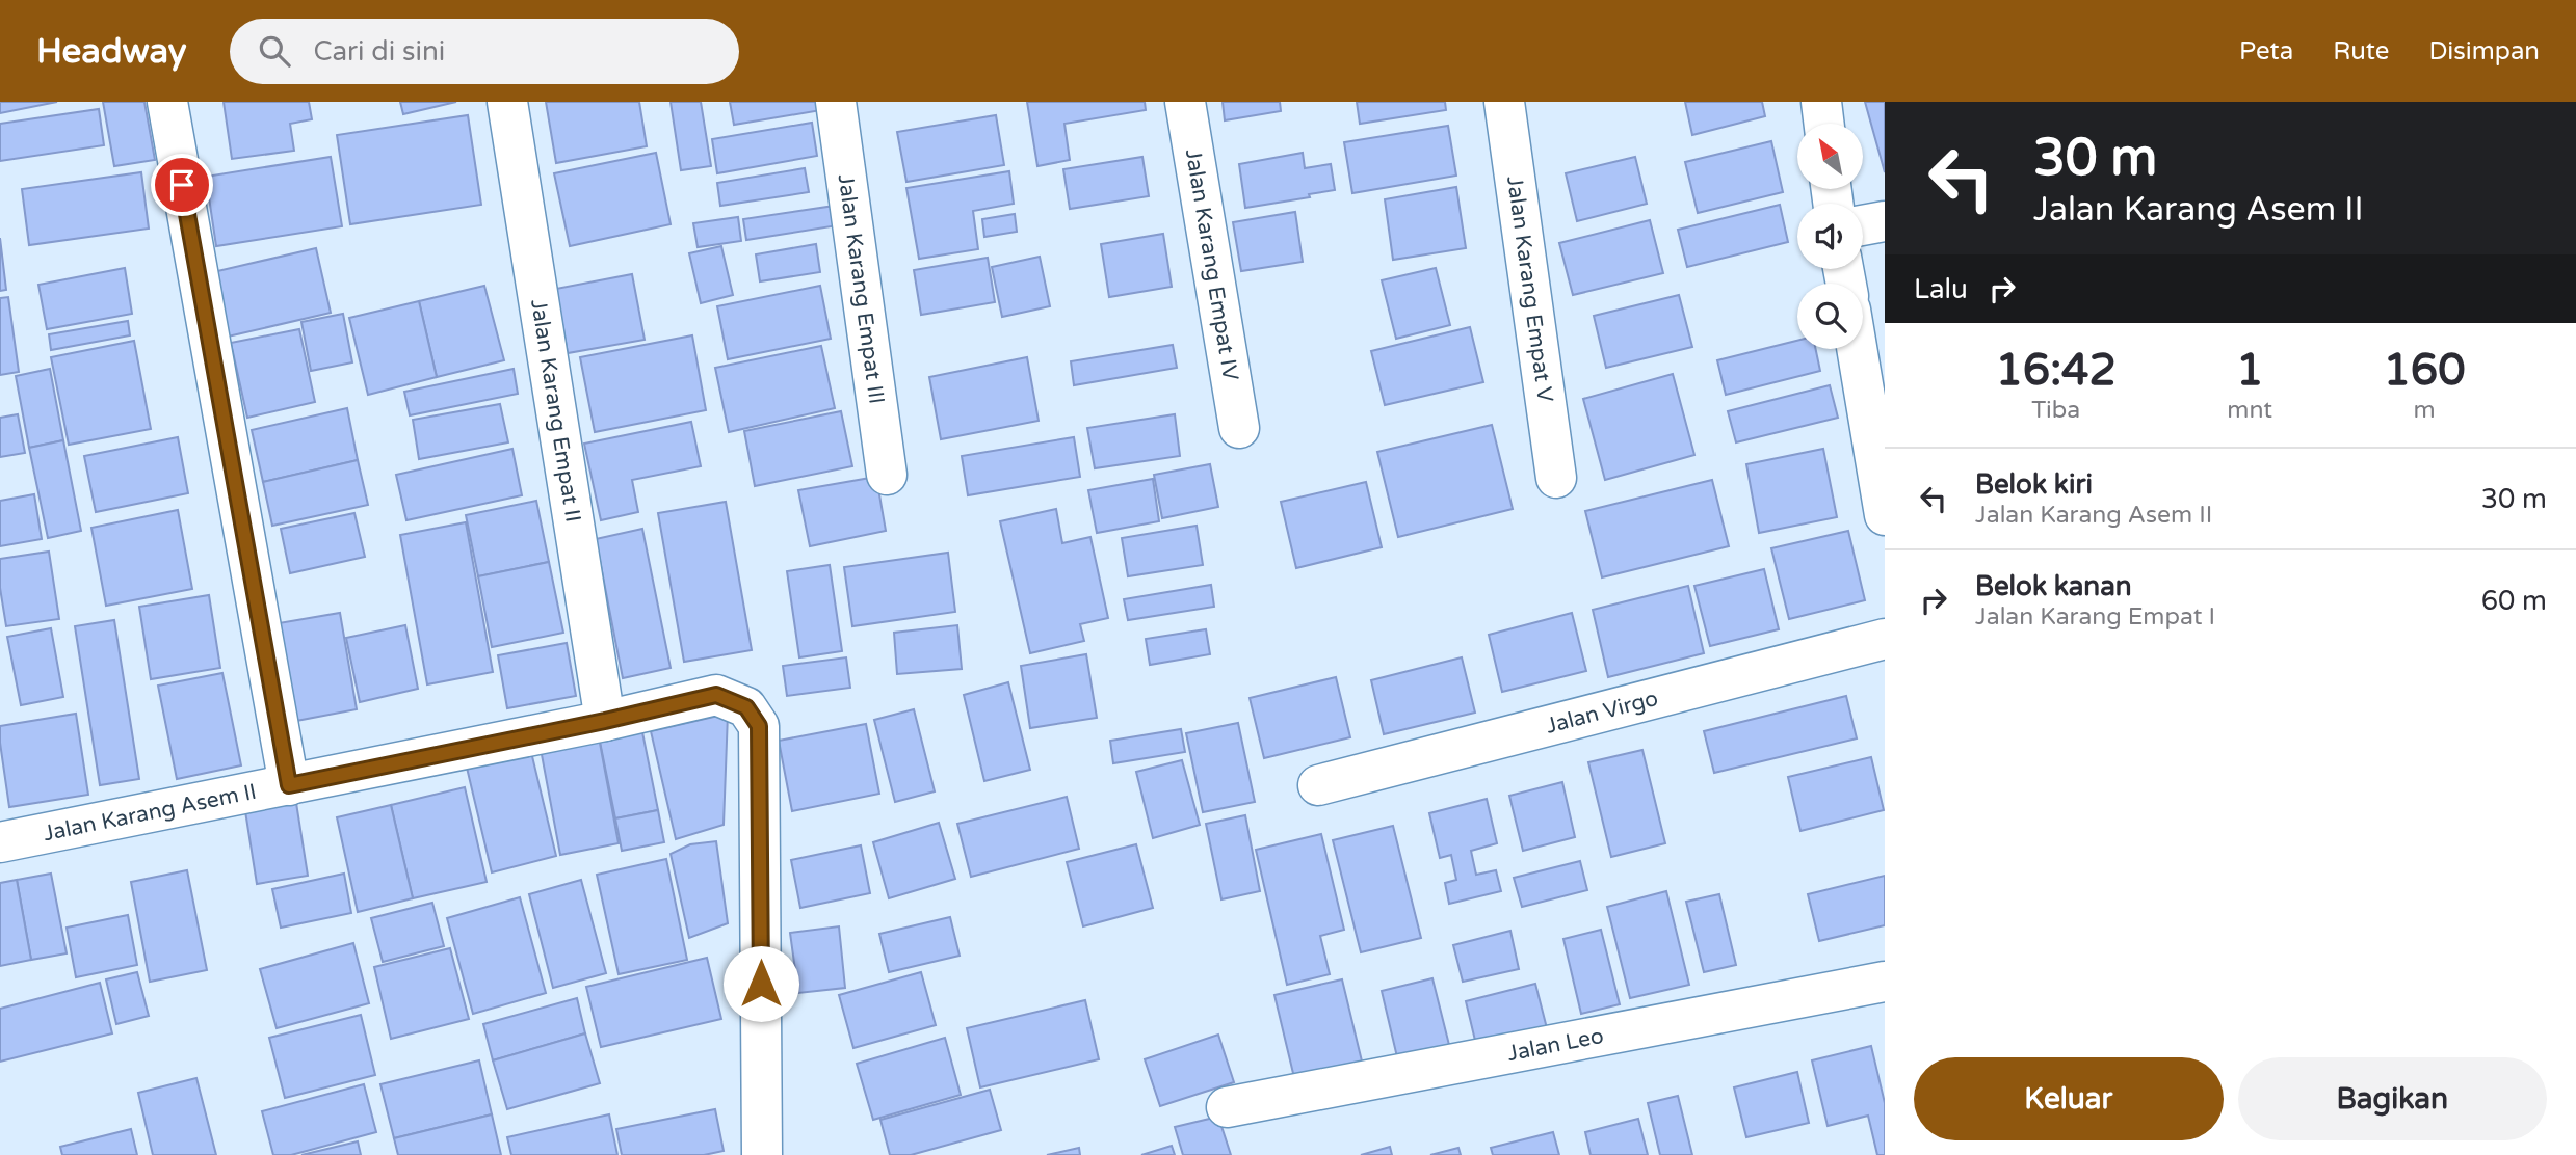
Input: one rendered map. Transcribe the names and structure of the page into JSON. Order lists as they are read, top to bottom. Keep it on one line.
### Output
{"streets":{"street":["Jalan Karang Empat IV","Jalan Karang Empat III","Jalan Karang Empat V","Jalan Karang Empat II","Jalan Virgo","Jalan Karang Asem II","Jalan Leo"]},"crossings":[["Jalan Karang Empat II","Jalan Karang Asem II"]],"north":"top left","page":{"header":"Headway","search":"Cari di sini","nav":["Peta","Rute","Disimpan"],"turn":["30 m","Jalan Karang Asem II"],"then":"Lalu","eta":["16:42","Tiba","1","mnt","160","m"],"list":[{"name":"Belok kiri","note":"Jalan Karang Asem II","value":"30 m"},{"name":"Belok kanan","note":"Jalan Karang Empat I","value":"60 m"}],"buttons":["Keluar","Bagikan"]}}
